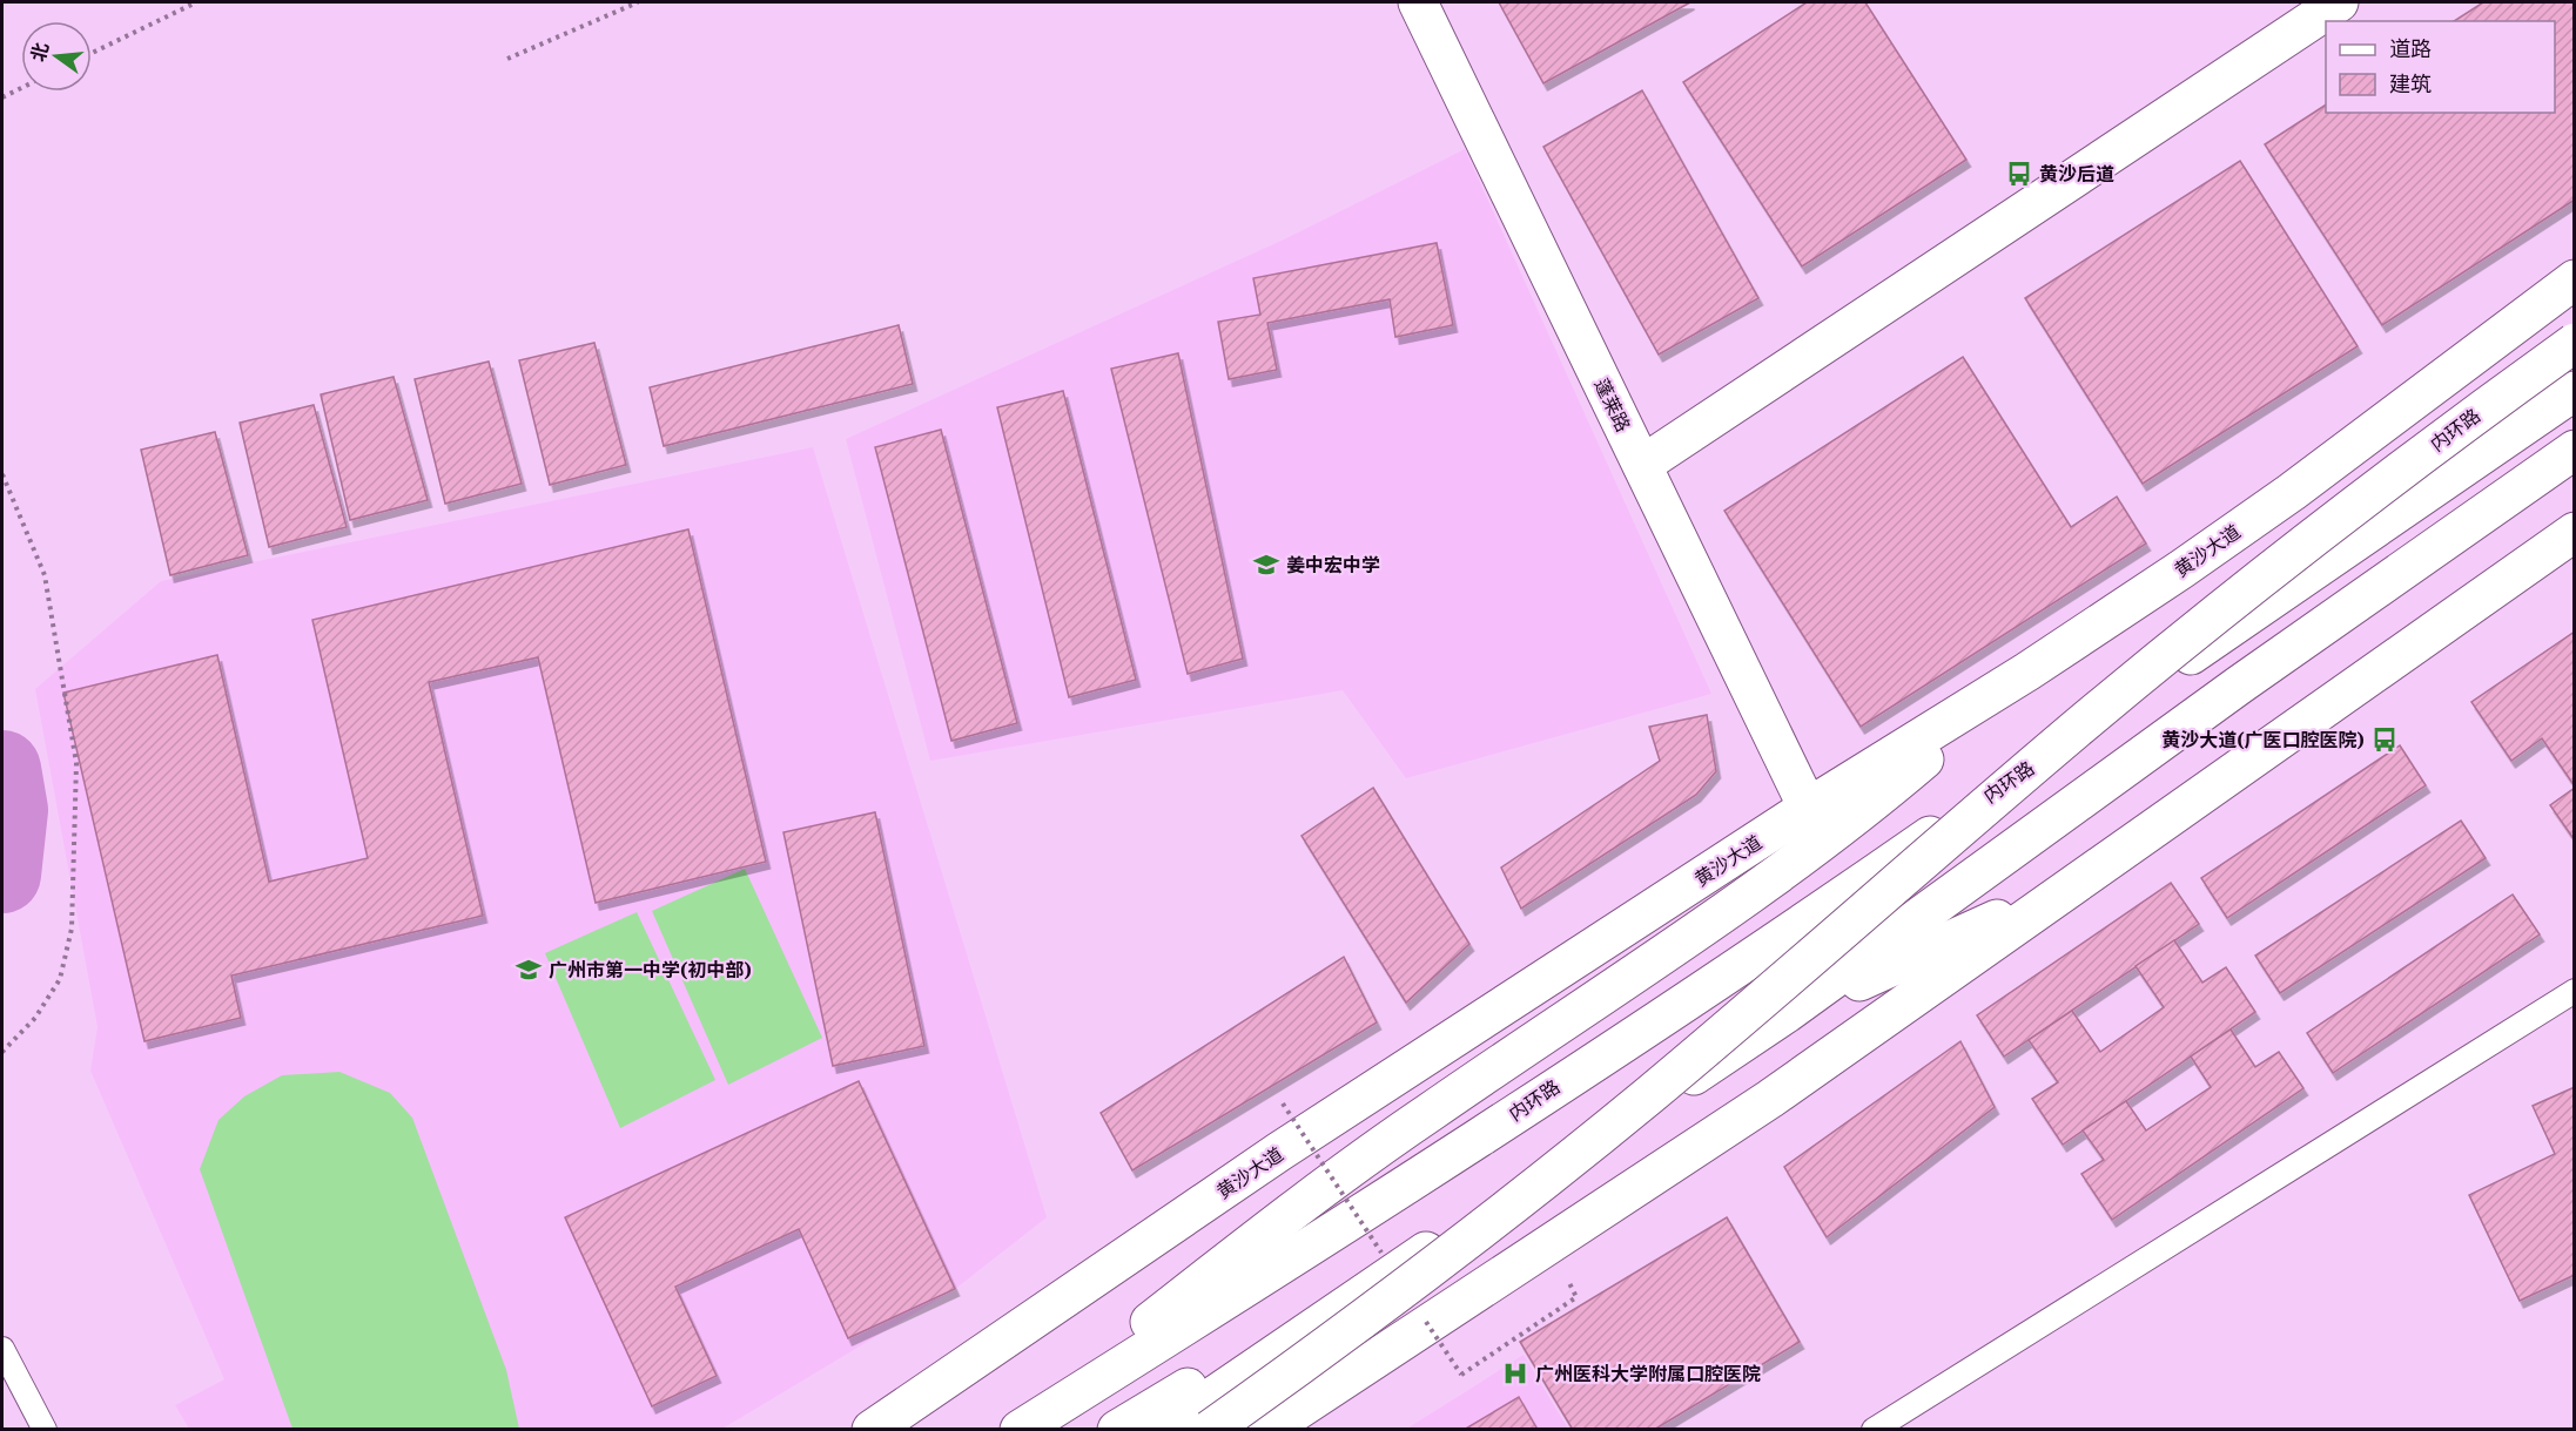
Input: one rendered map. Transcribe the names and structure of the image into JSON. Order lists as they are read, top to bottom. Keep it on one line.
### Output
{"streets":{"main road":["蓬莱路","内环路","黄沙大道"]},"crossings":[["蓬莱路","黄沙大道"]],"places":{"bus stop":["黄沙后道","黄沙大道(广医口腔医院)"],"school or university":["姜中宏中学","广州市第一中学(初中部)"],"hospital":["广州医科大学附属口腔医院"]},"legend":["道路","建筑"],"north":"left"}
